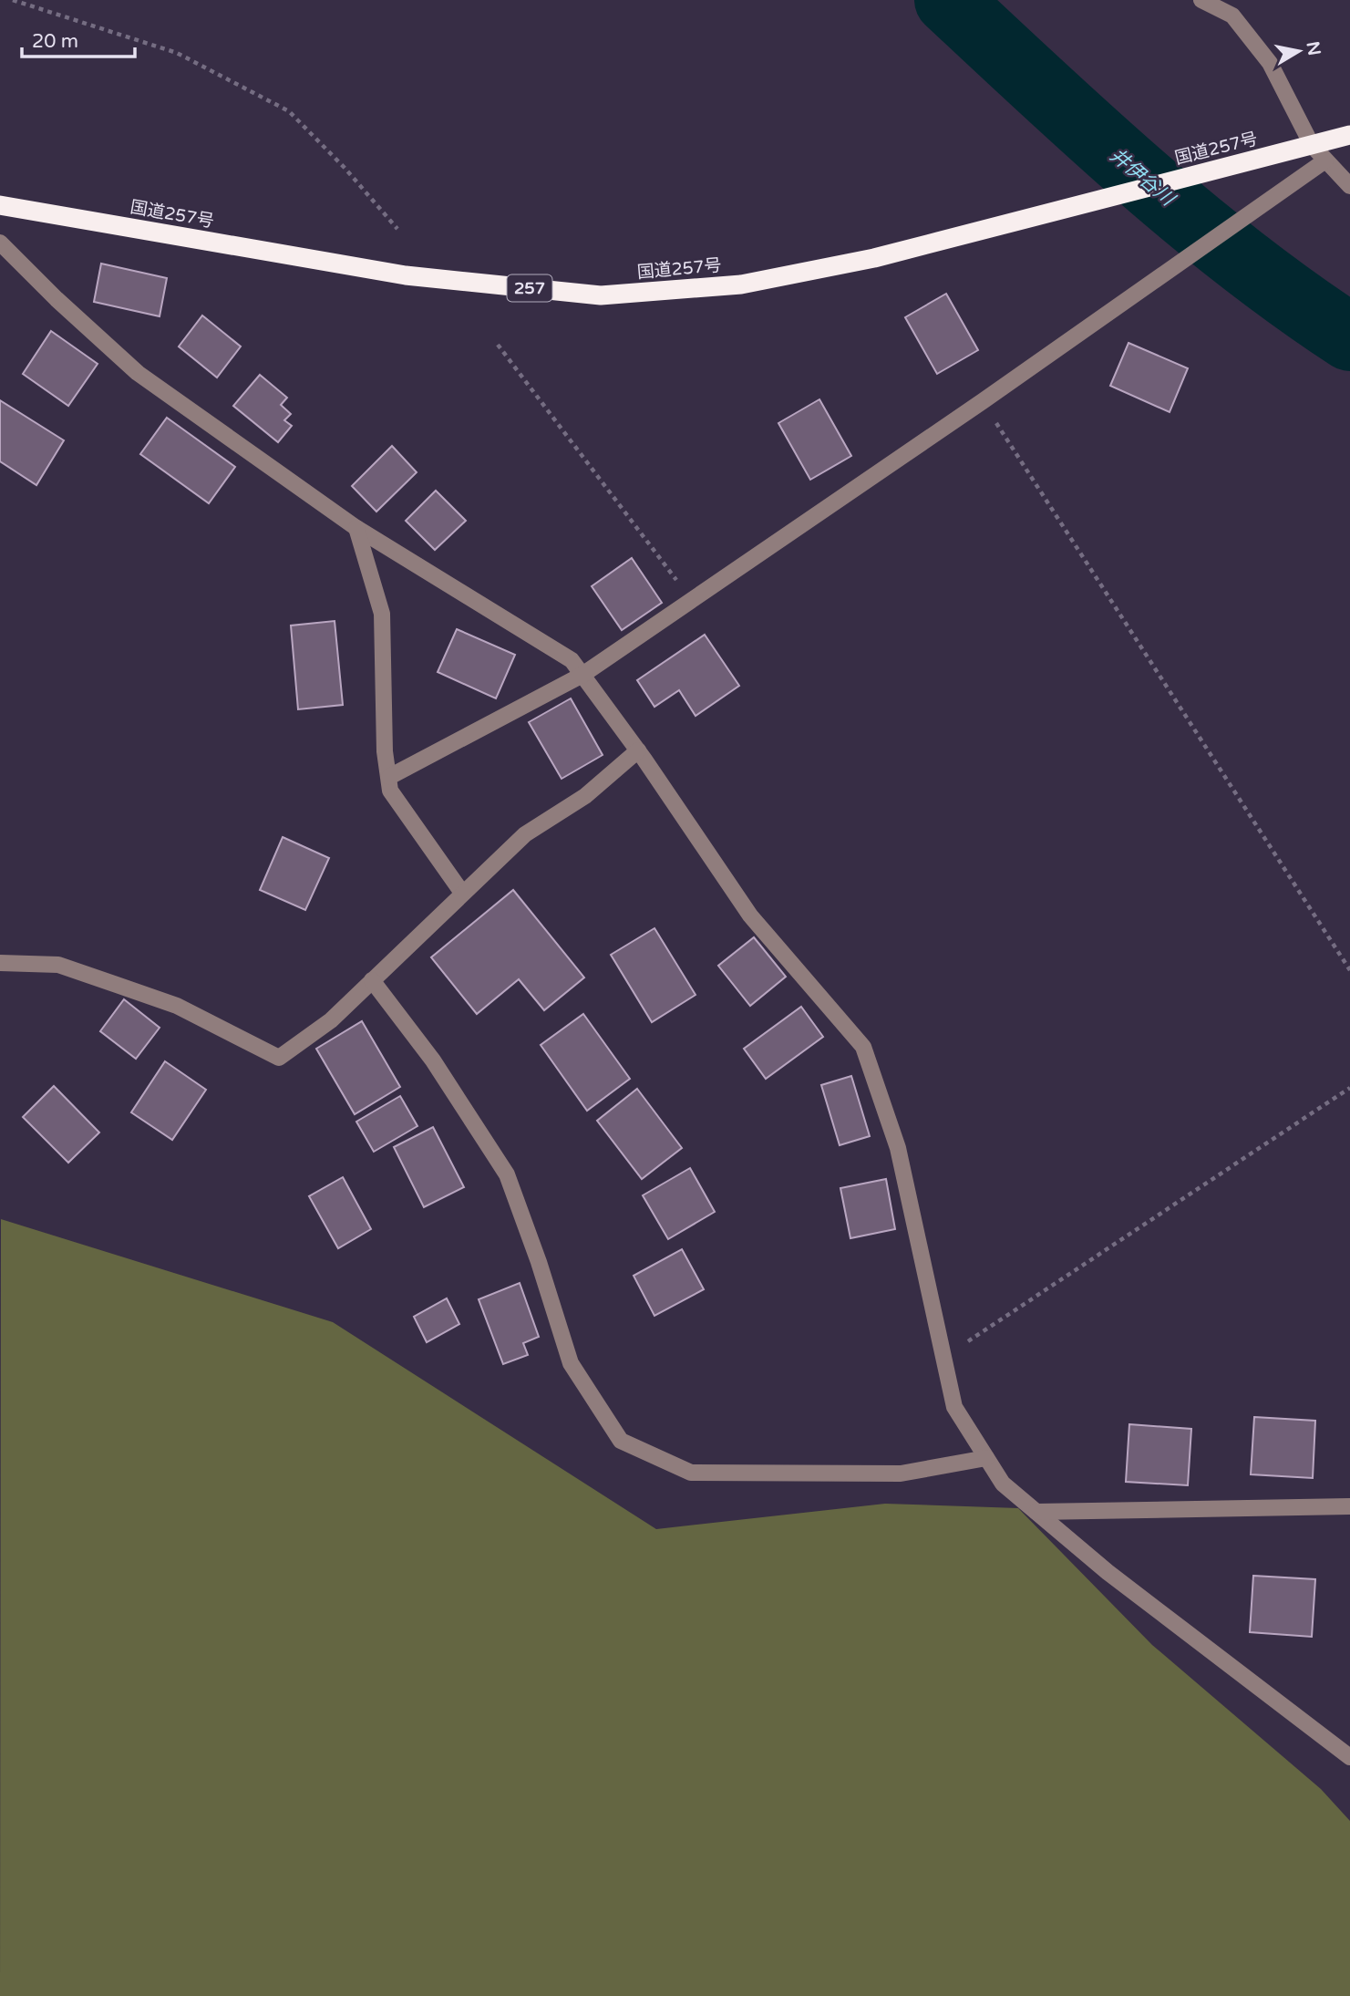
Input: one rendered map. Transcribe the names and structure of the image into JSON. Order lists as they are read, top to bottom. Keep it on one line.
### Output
{"streets":{"highway":["国道257号","257"]},"water":["井伊谷川"],"scale_bar":"20 m","north":"right"}
